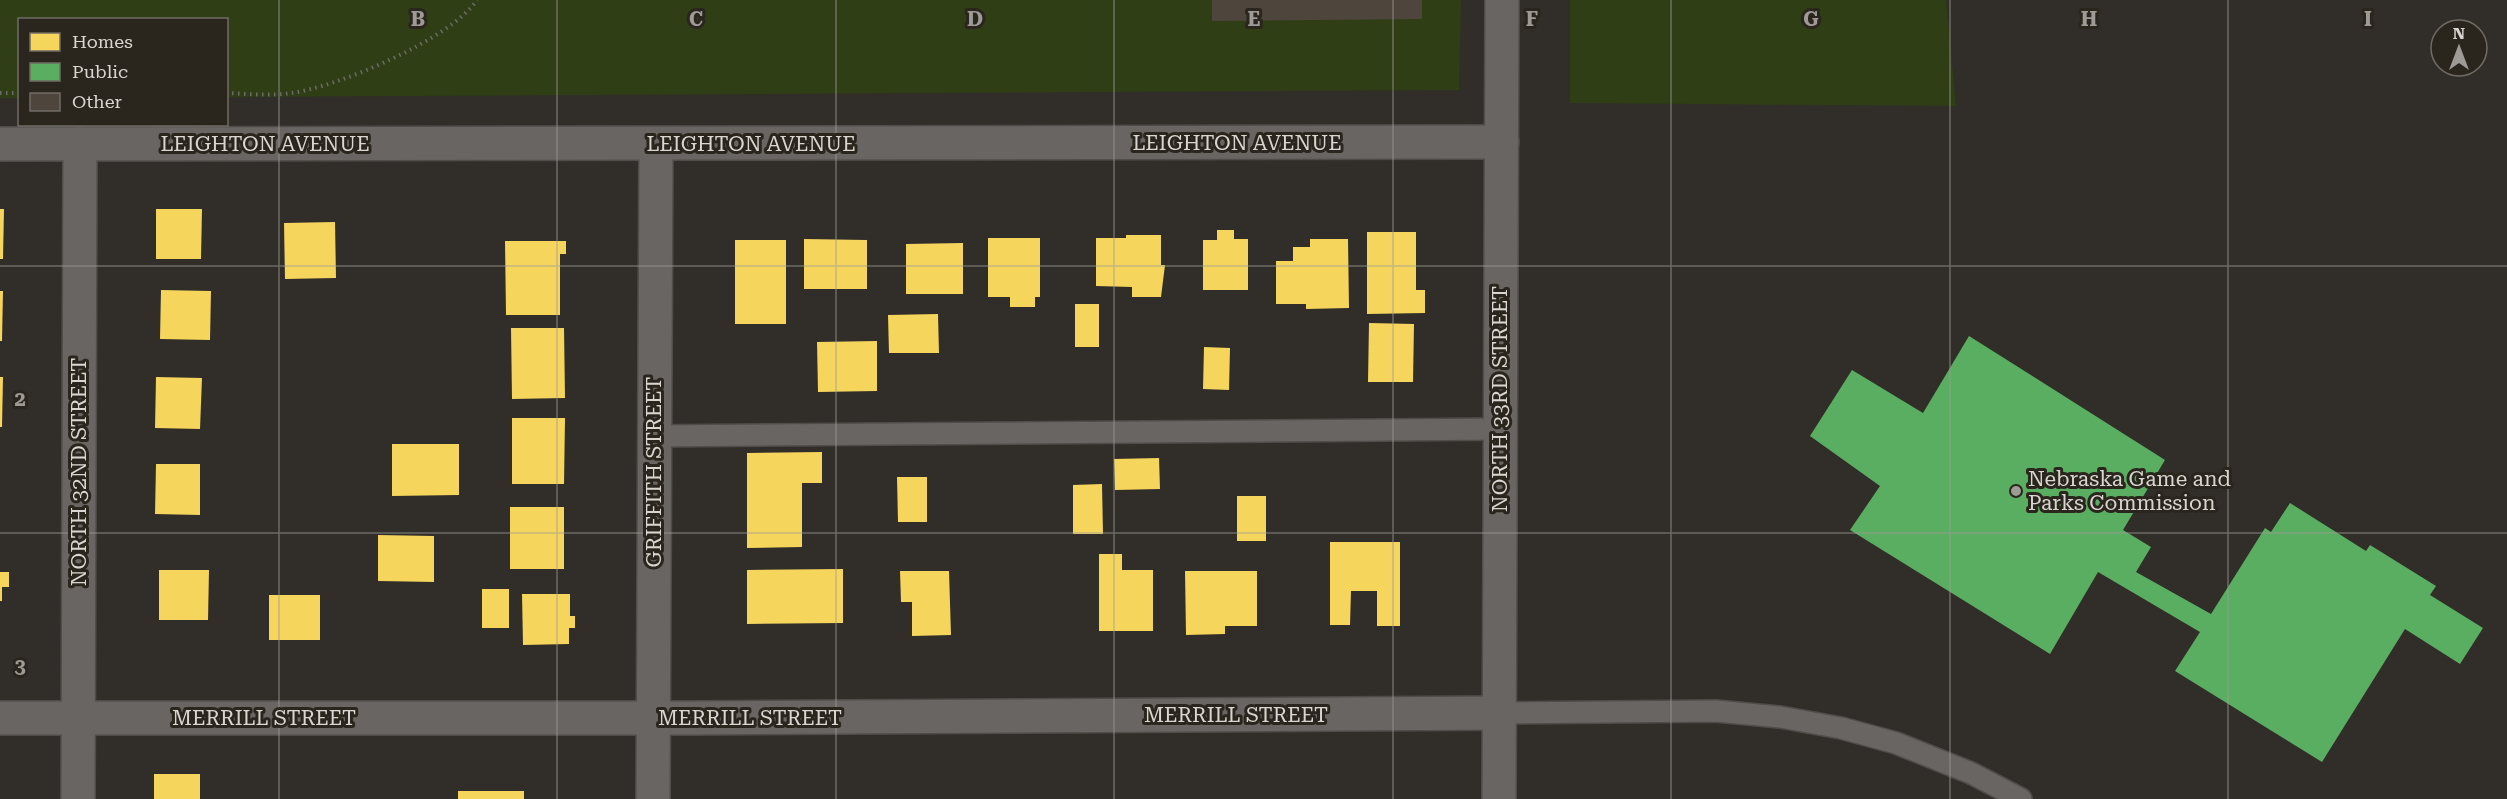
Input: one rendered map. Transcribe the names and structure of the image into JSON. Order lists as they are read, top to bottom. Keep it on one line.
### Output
{"streets":{"street":["LEIGHTON AVENUE","NORTH 33RD STREET","NORTH 32ND STREET","GRIFFITH STREET","MERRILL STREET"]},"crossings":[["LEIGHTON AVENUE","NORTH 33RD STREET"],["LEIGHTON AVENUE","NORTH 32ND STREET"],["LEIGHTON AVENUE","GRIFFITH STREET"],["NORTH 33RD STREET","MERRILL STREET"],["NORTH 32ND STREET","MERRILL STREET"],["GRIFFITH STREET","MERRILL STREET"]],"places":["Nebraska Game and Parks Commission"],"legend":["Homes","Public","Other"],"north":"top","grid":{"columns":["B","C","D","E","F","G","H","I"],"rows":["2","3"]}}
